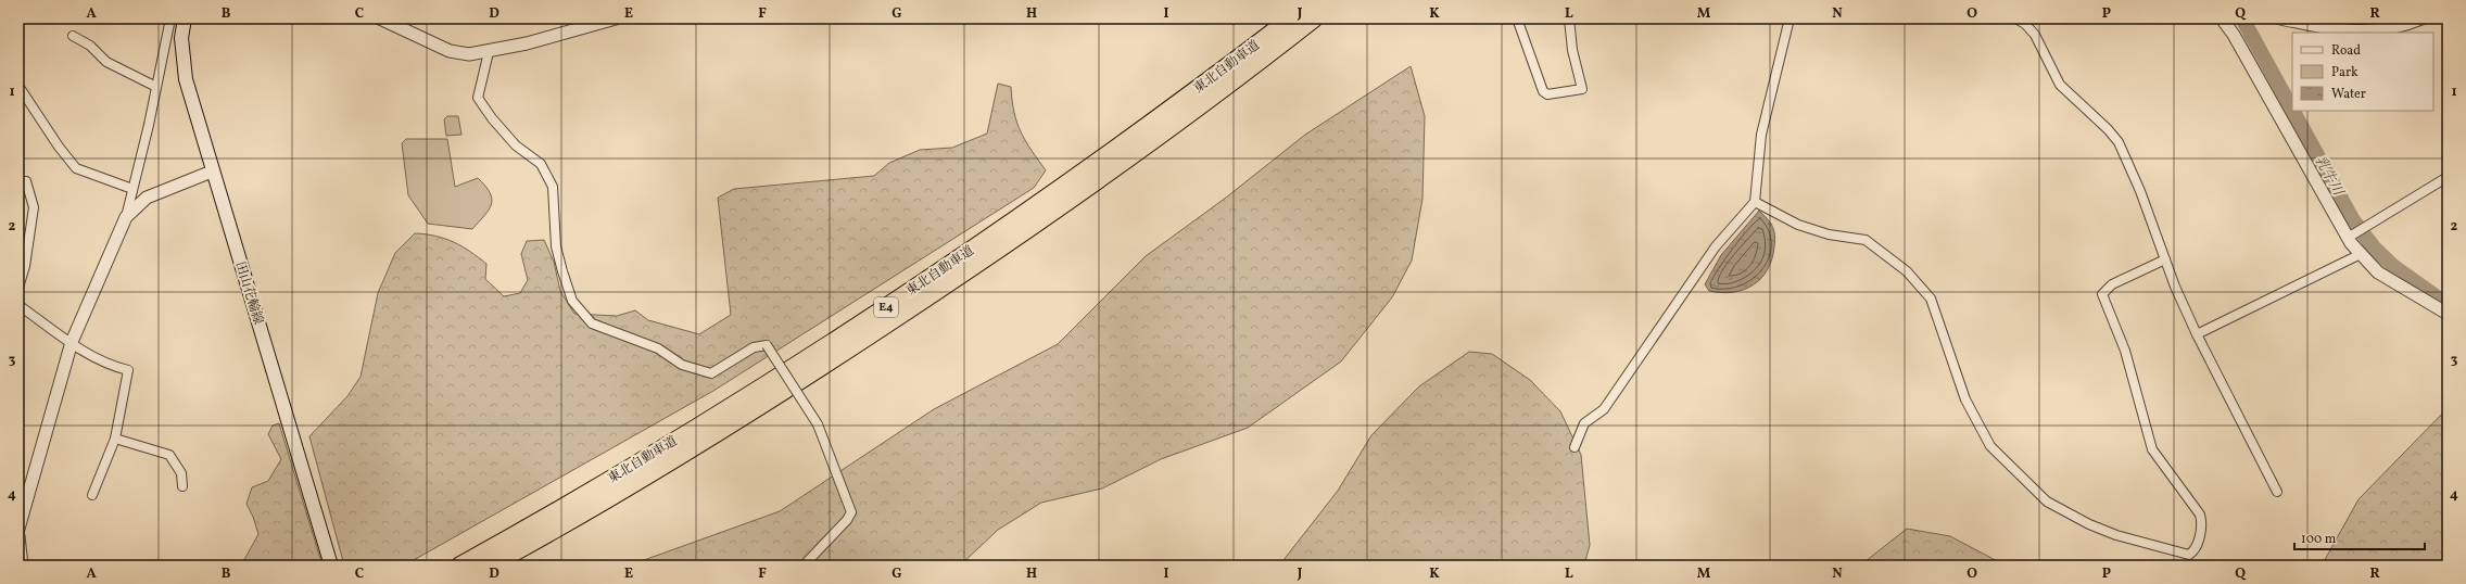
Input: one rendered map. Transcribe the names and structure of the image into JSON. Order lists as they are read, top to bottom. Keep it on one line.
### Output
{"streets":{"highway":["東北自動車道","E4"],"main road":["田山花輪線"]},"water":["乳牛川"],"legend":["Road","Park","Water"],"scale_bar":"100 m","grid":{"columns":["A","B","C","D","E","F","G","H","I","J","K","L","M","N","O","P","Q","R"],"rows":["1","2","3","4"]}}
